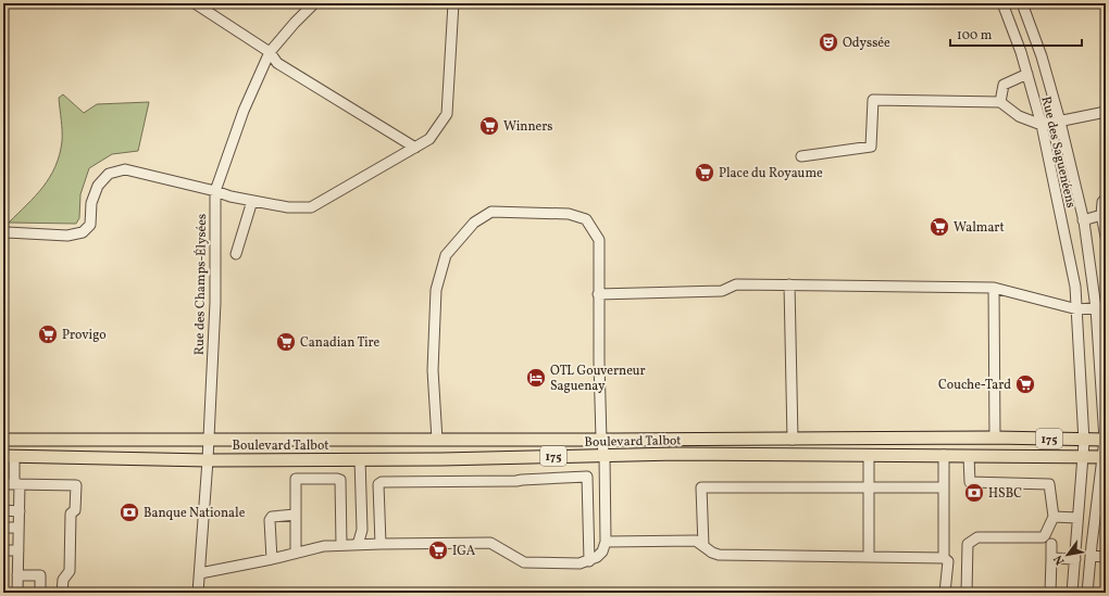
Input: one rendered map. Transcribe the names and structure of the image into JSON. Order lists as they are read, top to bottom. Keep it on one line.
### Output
{"streets":{"main road":["175","Boulevard Talbot"],"street":["Rue des Saguenéens","Rue des Champs-Élysées"]},"crossings":[["Rue des Saguenéens","Boulevard Talbot"],["Rue des Champs-Élysées","Boulevard Talbot"]],"places":{"theatre":["Odyssée"],"supermarket":["Winners","Place du Royaume","Walmart","Provigo","Canadian Tire","Couche-Tard","IGA"],"hotel":["OTL Gouverneur Saguenay"],"bank":["HSBC","Banque Nationale"]},"scale_bar":"100 m","north":"bottom left"}
